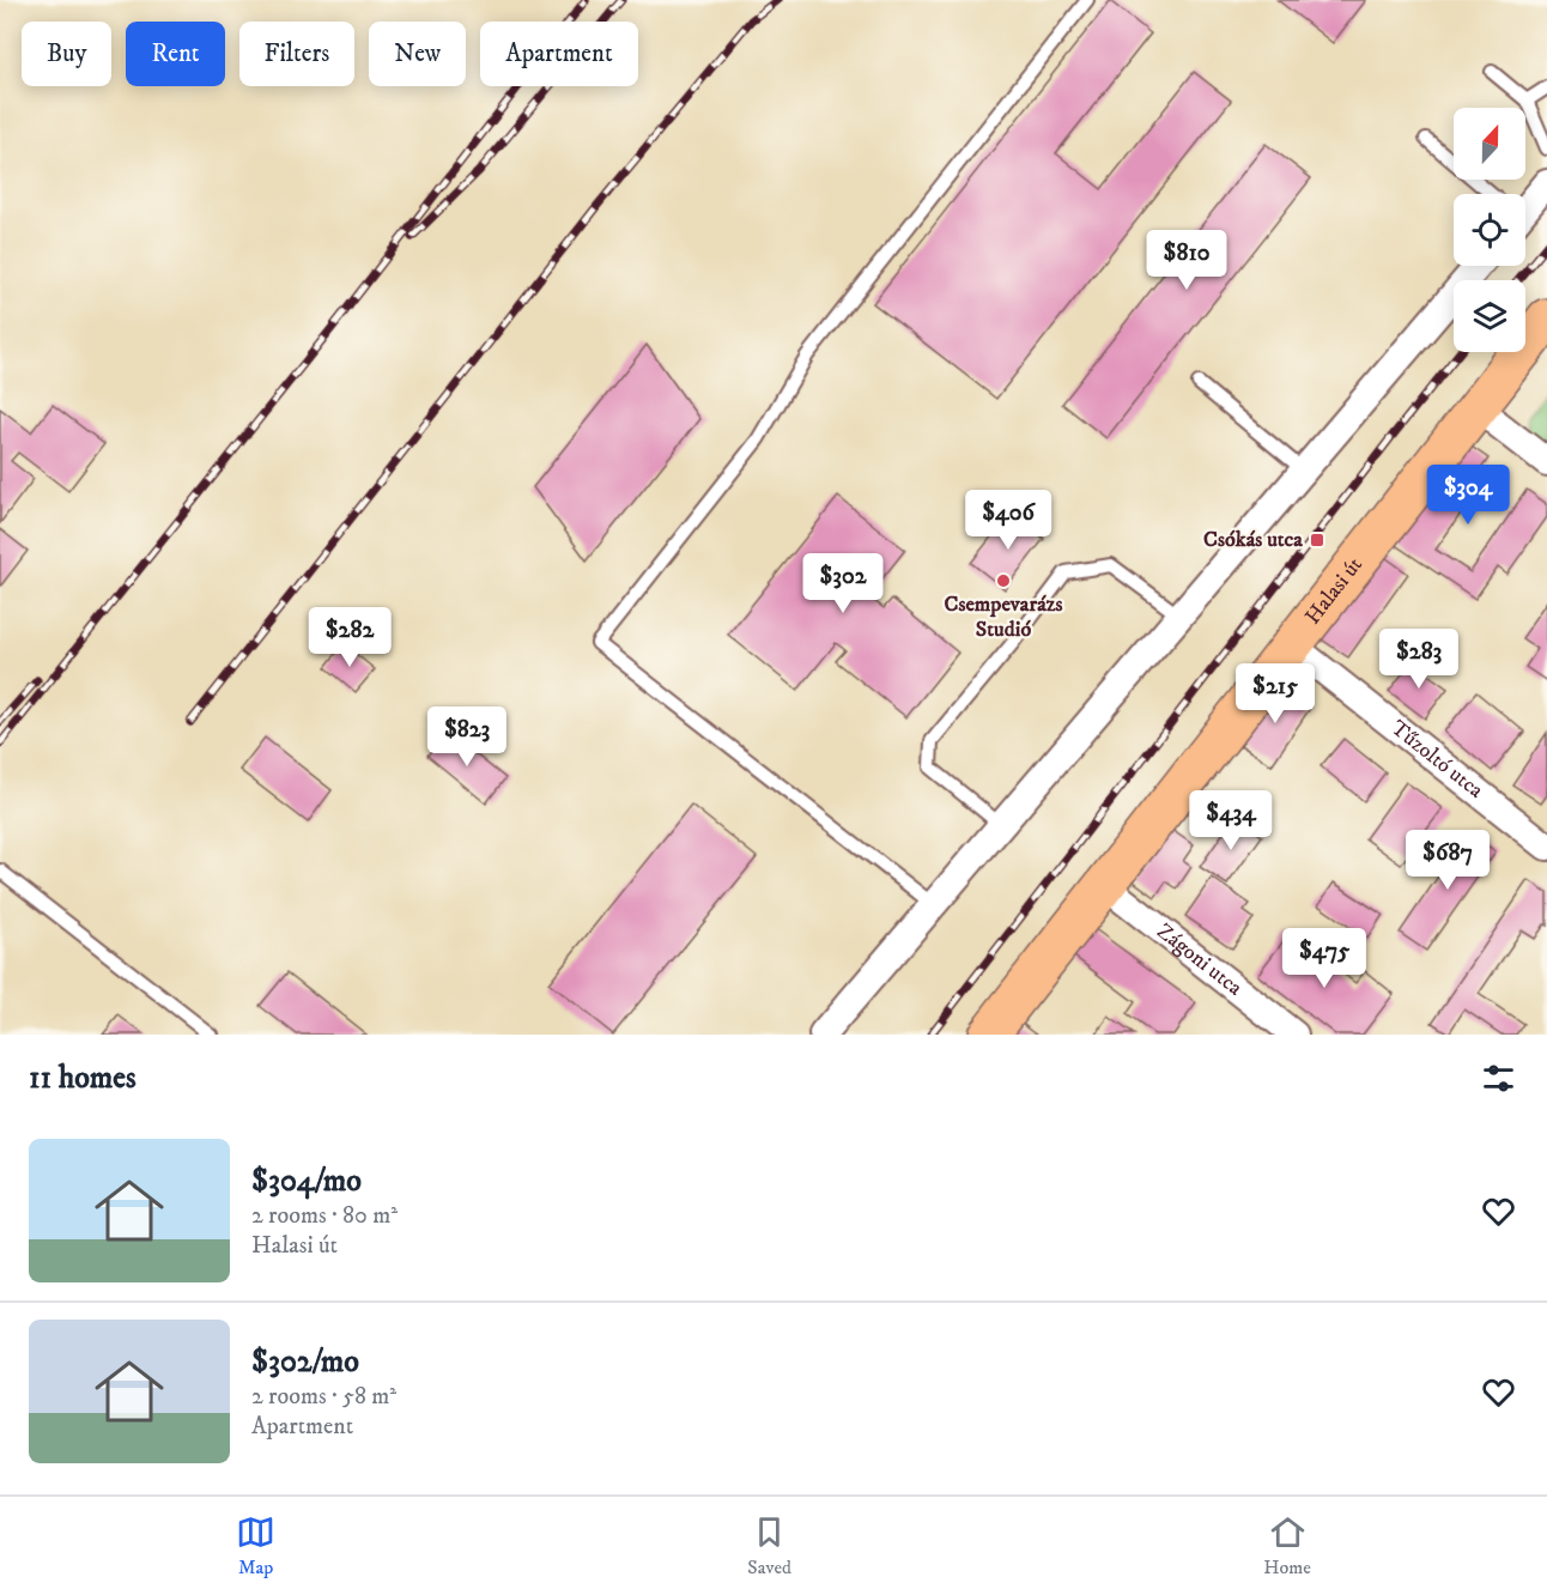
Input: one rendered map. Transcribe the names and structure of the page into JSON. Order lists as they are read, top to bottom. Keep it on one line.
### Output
{"streets":{"main road":["Halasi út"],"street":["Tűzoltó utca","Zágoni utca"]},"crossings":[["Halasi út","Tűzoltó utca"],["Halasi út","Zágoni utca"]],"places":{"transit":["Csókás utca"],"other":["Csempevarázs Studió"]},"north":"top","page":{"chip":["Buy","Rent","Filters","New","Apartment"],"price":["$810","$304","$406","$302","$282","$283","$215","$823","$434","$687","$475"],"heading":"11 homes","list":[{"name":"$304/mo","note":"2 rooms · 80 m² · Halasi út"},{"name":"$302/mo","note":"2 rooms · 58 m² · Apartment"}],"tabs":["Map","Saved","Home"]}}
